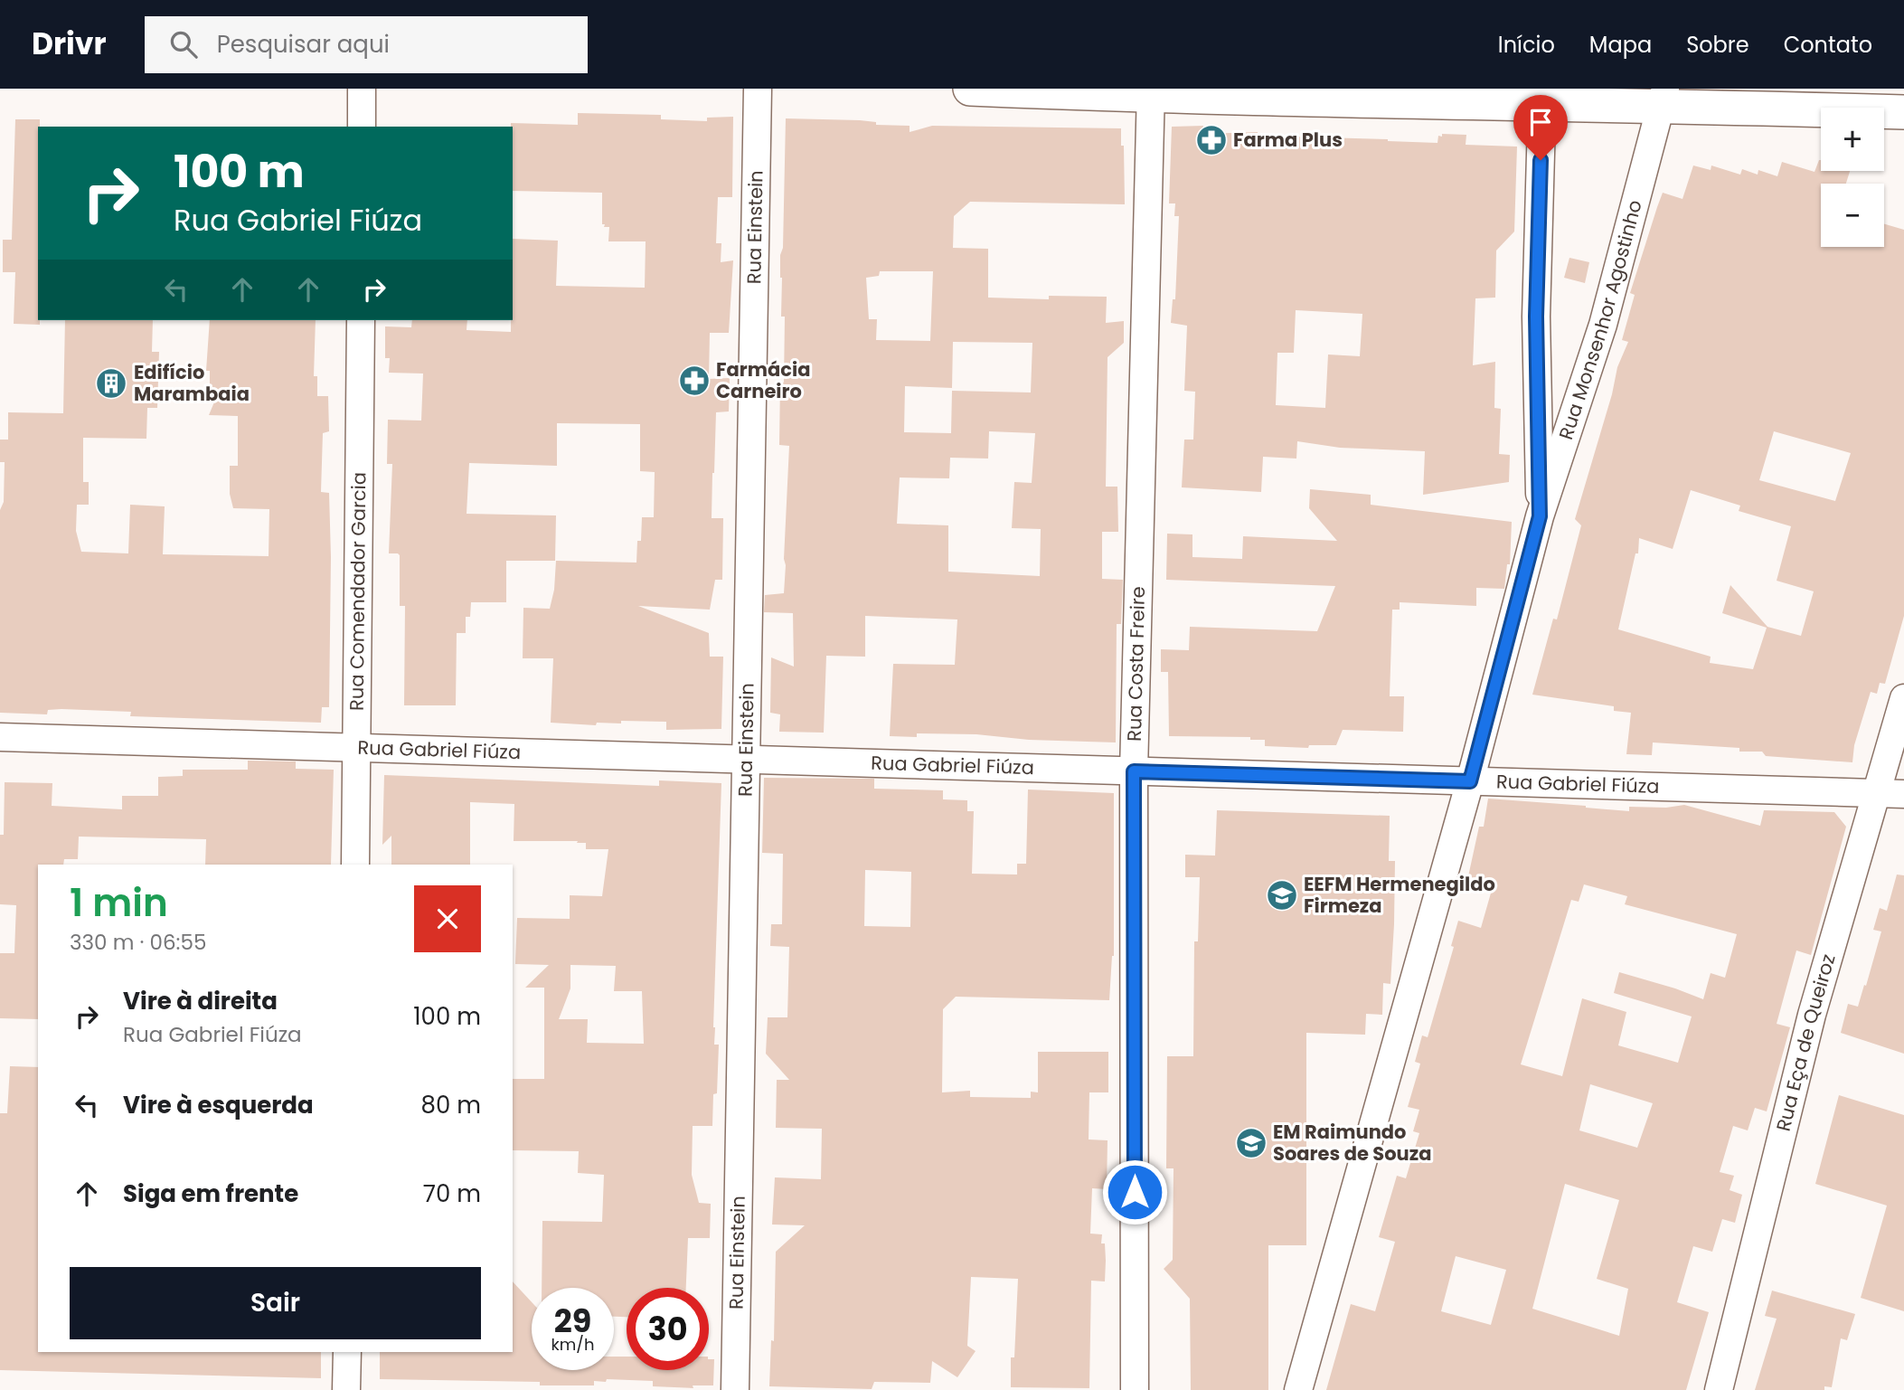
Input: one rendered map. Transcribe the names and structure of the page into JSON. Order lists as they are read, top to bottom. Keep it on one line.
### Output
{"streets":{"street":["Rua Einstein","Rua Monsenhor Agostinho","Rua Comendador Garcia","Rua Costa Freire","Rua Gabriel Fiúza","Rua Eça de Queiroz"]},"crossings":[["Rua Einstein","Rua Gabriel Fiúza"],["Rua Monsenhor Agostinho","Rua Gabriel Fiúza"],["Rua Comendador Garcia","Rua Gabriel Fiúza"],["Rua Costa Freire","Rua Gabriel Fiúza"],["Rua Gabriel Fiúza","Rua Eça de Queiroz"]],"places":{"pharmacy":["Farma Plus","Farmácia Carneiro"],"building":["Edifício Marambaia"],"school or university":["EEFM Hermenegildo Firmeza","EM Raimundo Soares de Souza"]},"page":{"header":"Drivr","search":"Pesquisar aqui","nav":["Início","Mapa","Sobre","Contato"],"map_buttons":["+","−"],"turn":["100 m","Rua Gabriel Fiúza"],"heading":["1 min","330 m · 06:55"],"list":[{"name":"Vire à direita","note":"Rua Gabriel Fiúza","value":"100 m"},{"name":"Vire à esquerda","value":"80 m"},{"name":"Siga em frente","value":"70 m"}],"buttons":"Sair","speed":"29 km/h","limit":"30"}}
